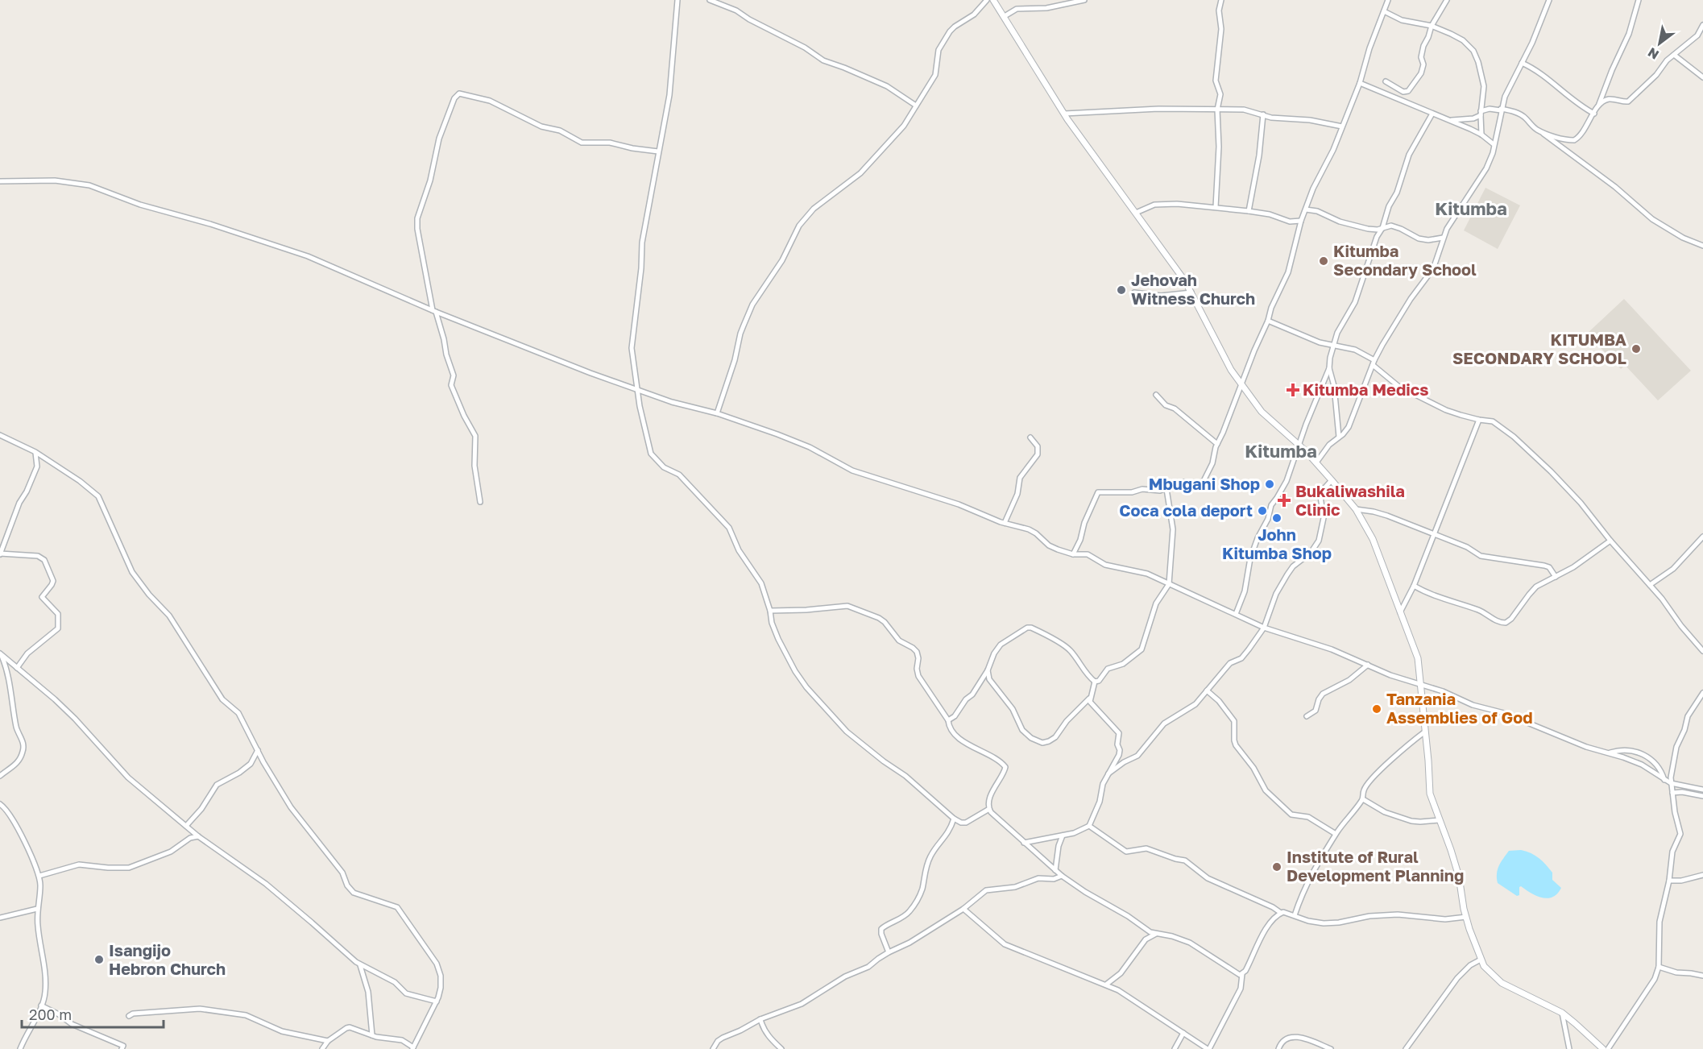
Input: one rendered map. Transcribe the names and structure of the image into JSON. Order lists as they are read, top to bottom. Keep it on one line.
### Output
{"districts":["Kitumba","Kitumba"],"places":{"other":["Kitumba Secondary School","Jehovah Witness Church","KITUMBA SECONDARY SCHOOL","Mbugani Shop","Coca cola deport","John Kitumba Shop","Tanzania Assemblies of God","Institute of Rural Development Planning","Isangijo Hebron Church"],"health":["Kitumba Medics","Bukaliwashila Clinic"]},"scale_bar":"200 m","north":"bottom left"}
